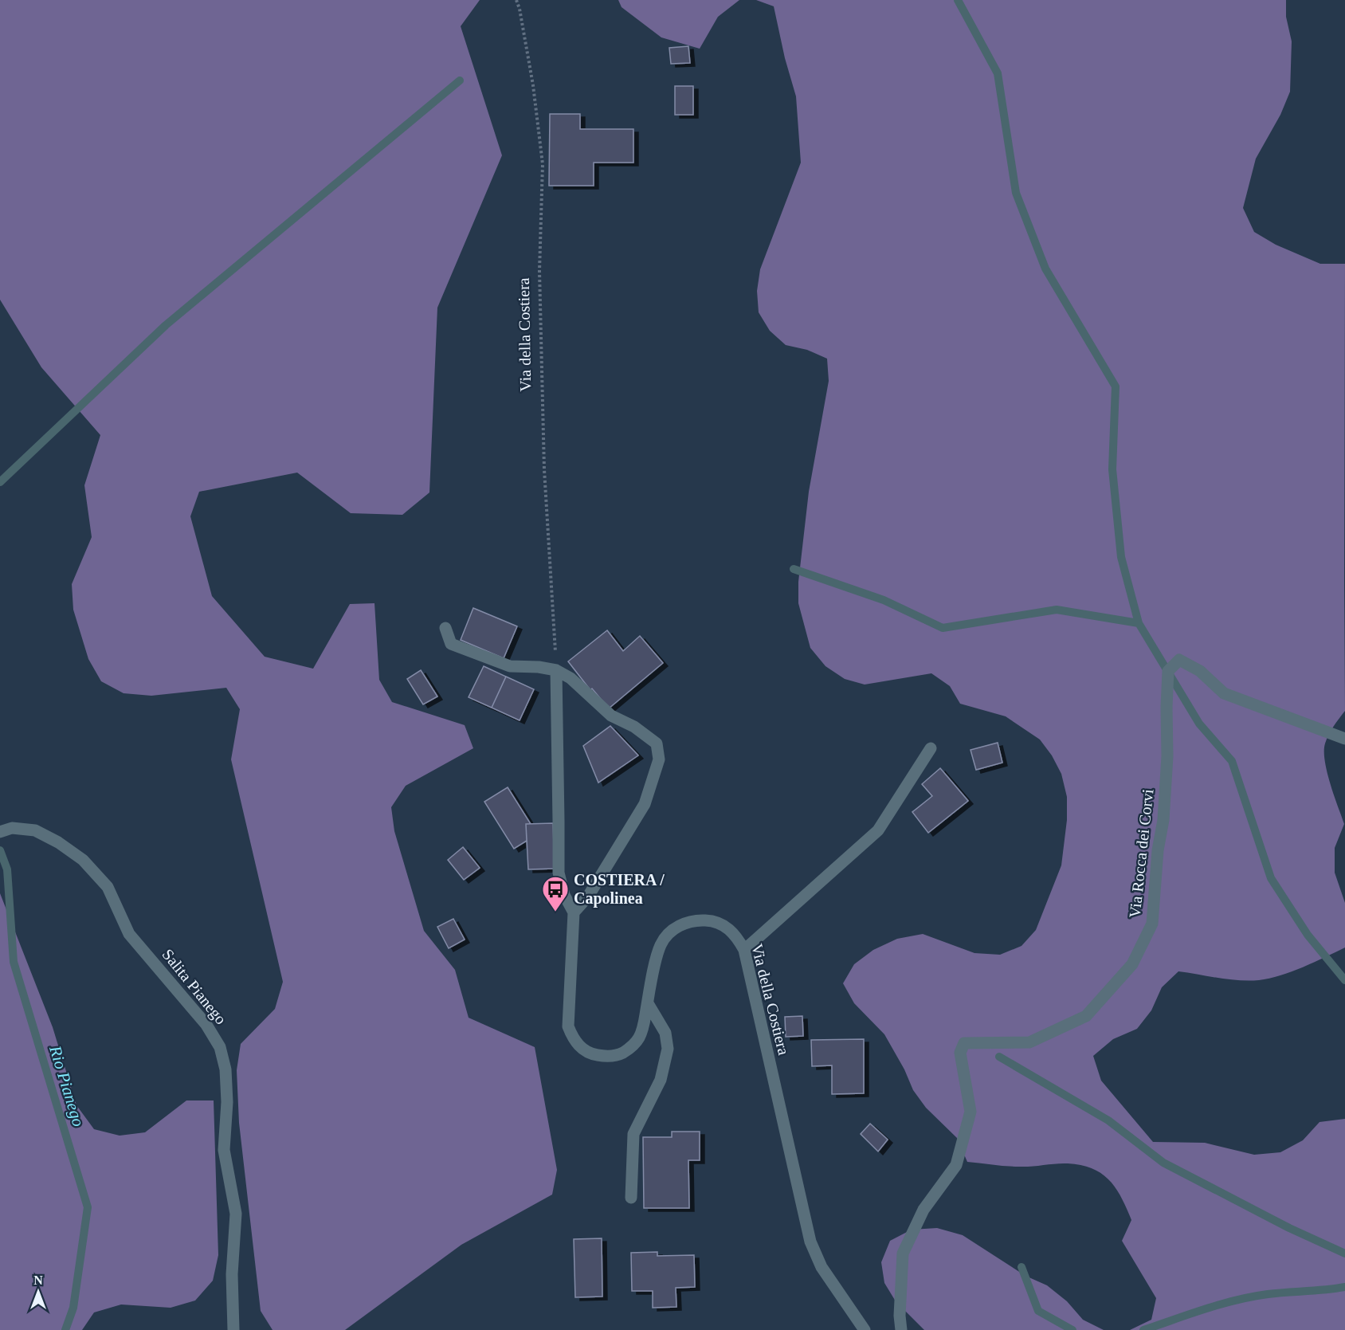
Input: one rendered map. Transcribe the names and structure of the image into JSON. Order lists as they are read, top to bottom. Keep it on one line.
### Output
{"streets":{"street":["Via della Costiera","Via Rocca dei Corvi","Salita Pianego"]},"water":["Rio Pianego"],"places":{"bus stop":["COSTIERA / Capolinea"]},"north":"top"}
